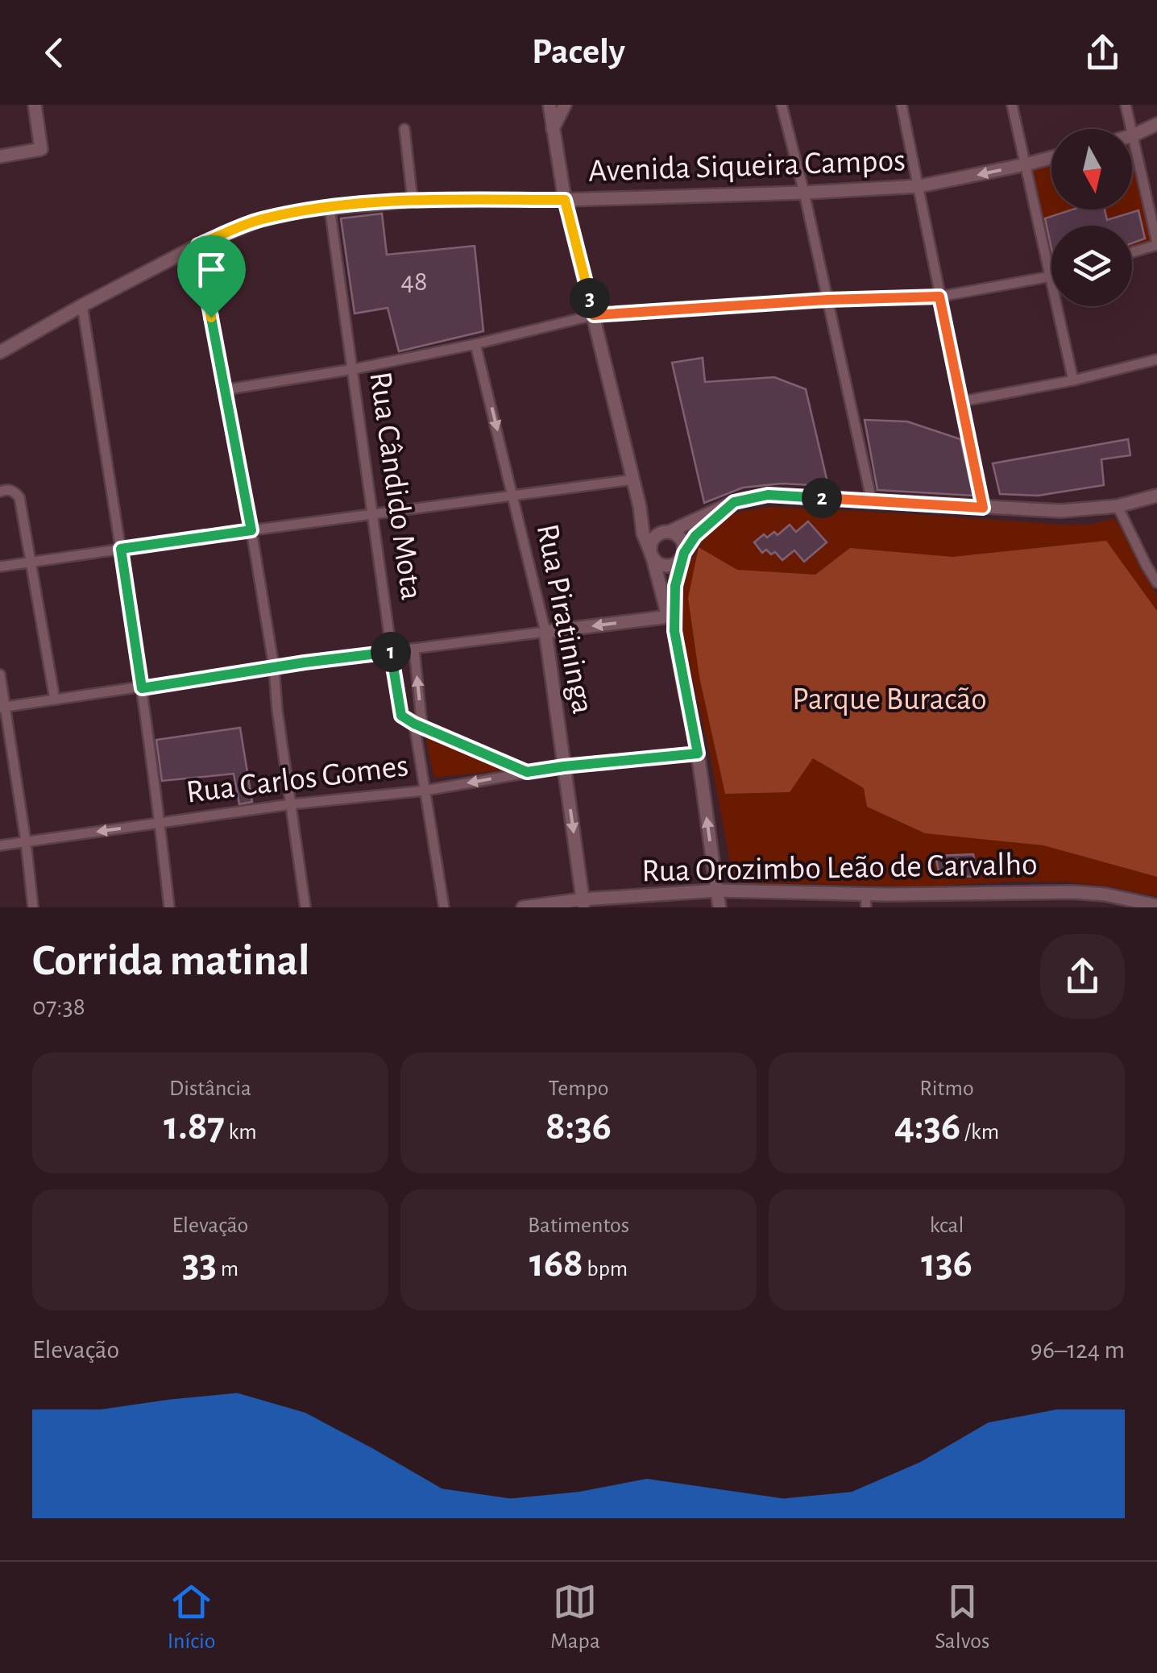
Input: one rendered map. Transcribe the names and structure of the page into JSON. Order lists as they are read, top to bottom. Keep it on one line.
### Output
{"streets":{"main road":["Avenida Siqueira Campos","Rua Piratininga","Rua Orozimbo Leão de Carvalho"],"street":["Rua Cândido Mota","Rua Carlos Gomes"]},"crossings":[["Avenida Siqueira Campos","Rua Cândido Mota"],["Rua Cândido Mota","Rua Carlos Gomes"],["Rua Piratininga","Rua Carlos Gomes"],["Rua Piratininga","Rua Orozimbo Leão de Carvalho"]],"one_way":["Rua Piratininga"],"parks":["Parque Buracão"],"house_numbers":["48"],"north":"bottom","page":{"header":"Pacely","pins":["3","2","1"],"heading":["Corrida matinal","07:38"],"stats":[["Distância","1.87 km"],["Tempo","8:36"],["Ritmo","4:36 /km"],["Elevação","33 m"],["Batimentos","168 bpm"],["kcal","136"]],"chart":["Elevação","96–124 m"],"tabs":["Início","Mapa","Salvos"]}}
